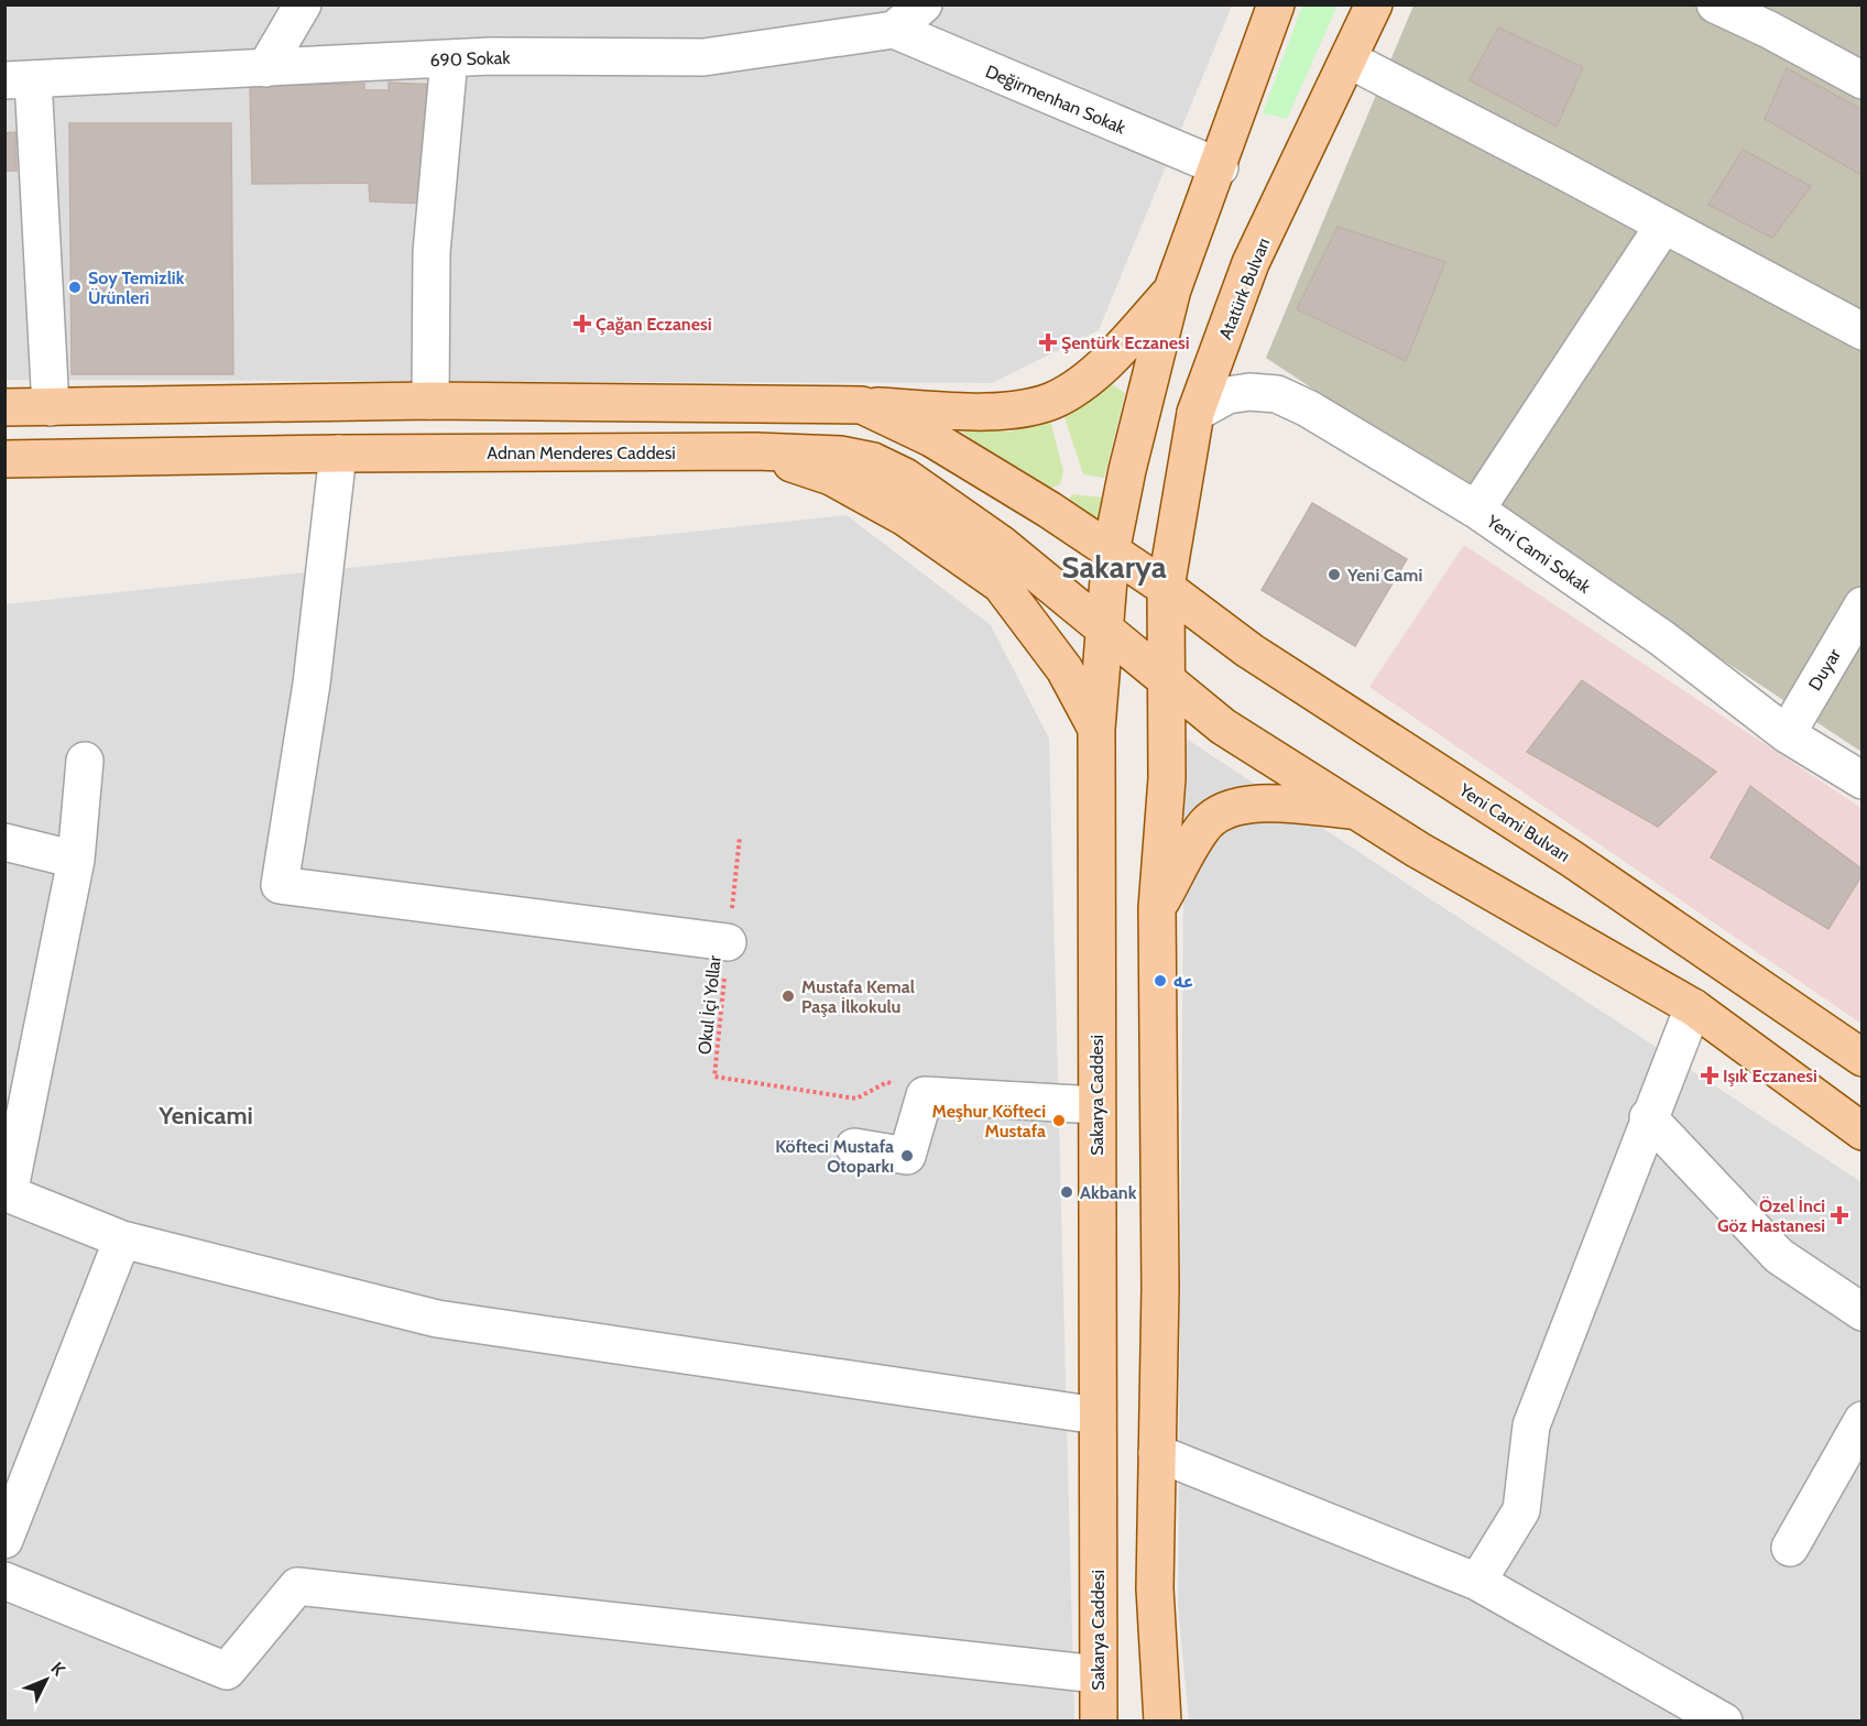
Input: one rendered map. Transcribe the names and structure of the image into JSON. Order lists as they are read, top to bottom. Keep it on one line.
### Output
{"streets":{"main road":["Atatürk Bulvarı","Adnan Menderes Caddesi","Yeni Cami Bulvarı","Sakarya Caddesi"],"street":["690 Sokak","Değirmenhan Sokak","Yeni Cami Sokak","Duyar"],"path":["Okul İçi Yollar"]},"crossings":[["690 Sokak","Değirmenhan Sokak"],["Atatürk Bulvarı","Adnan Menderes Caddesi"],["Atatürk Bulvarı","Yeni Cami Sokak"],["Atatürk Bulvarı","Yeni Cami Bulvarı"],["Adnan Menderes Caddesi","Sakarya Caddesi"],["Yeni Cami Sokak","Duyar"],["Yeni Cami Bulvarı","Sakarya Caddesi"]],"districts":["Sakarya","Yenicami"],"places":{"other":["Soy Temizlik Ürünleri","Yeni Cami","عه","Mustafa Kemal Paşa İlkokulu","Meşhur Köfteci Mustafa","Köfteci Mustafa Otoparkı","Akbank"],"health":["Çağan Eczanesi","Şentürk Eczanesi","Işık Eczanesi","Özel İnci Göz Hastanesi"]},"north":"top right"}
